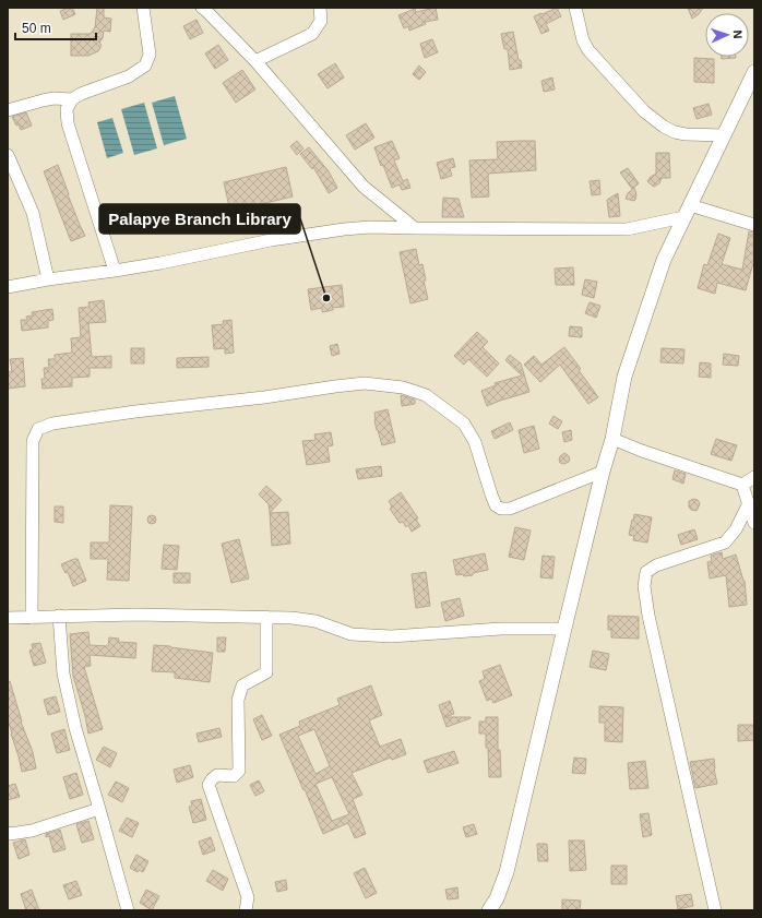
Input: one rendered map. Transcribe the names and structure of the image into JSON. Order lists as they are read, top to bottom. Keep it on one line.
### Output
{"places":["Palapye Branch Library"],"scale_bar":"50 m","north":"right"}
